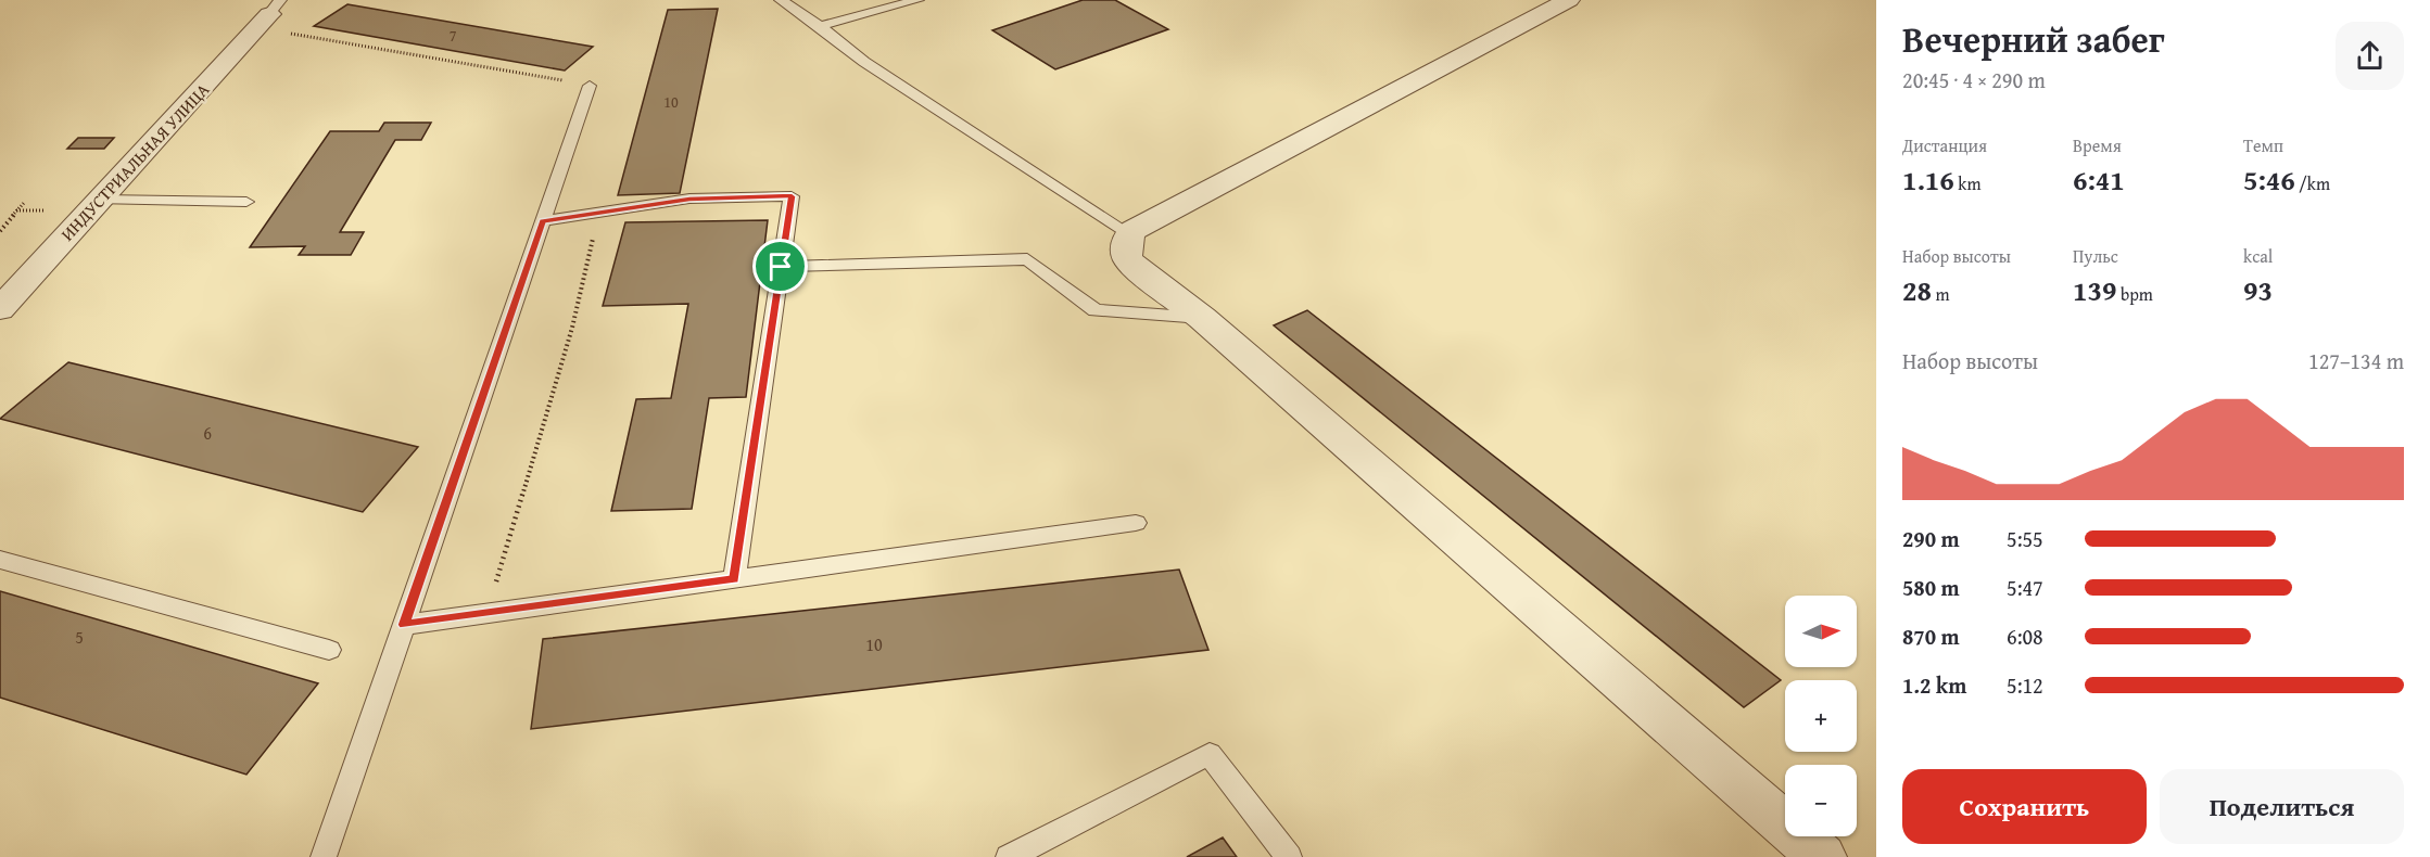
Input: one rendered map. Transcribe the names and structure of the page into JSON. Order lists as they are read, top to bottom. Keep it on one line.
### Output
{"streets":{"street":["ИНДУСТРИАЛЬНАЯ УЛИЦА"]},"house_numbers":["7","10","6","5","10"],"north":"right","page":{"heading":["Вечерний забег","20:45 · 4 × 290 m"],"stats":[["Дистанция","1.16 km"],["Время","6:41"],["Темп","5:46 /km"],["Набор высоты","28 m"],["Пульс","139 bpm"],["kcal","93"]],"chart":["Набор высоты","127–134 m"],"list":[{"name":"290 m","note":"5:55"},{"name":"580 m","note":"5:47"},{"name":"870 m","note":"6:08"},{"name":"1.2 km","note":"5:12"}],"map_buttons":["+","−"],"buttons":["Сохранить","Поделиться"]}}
